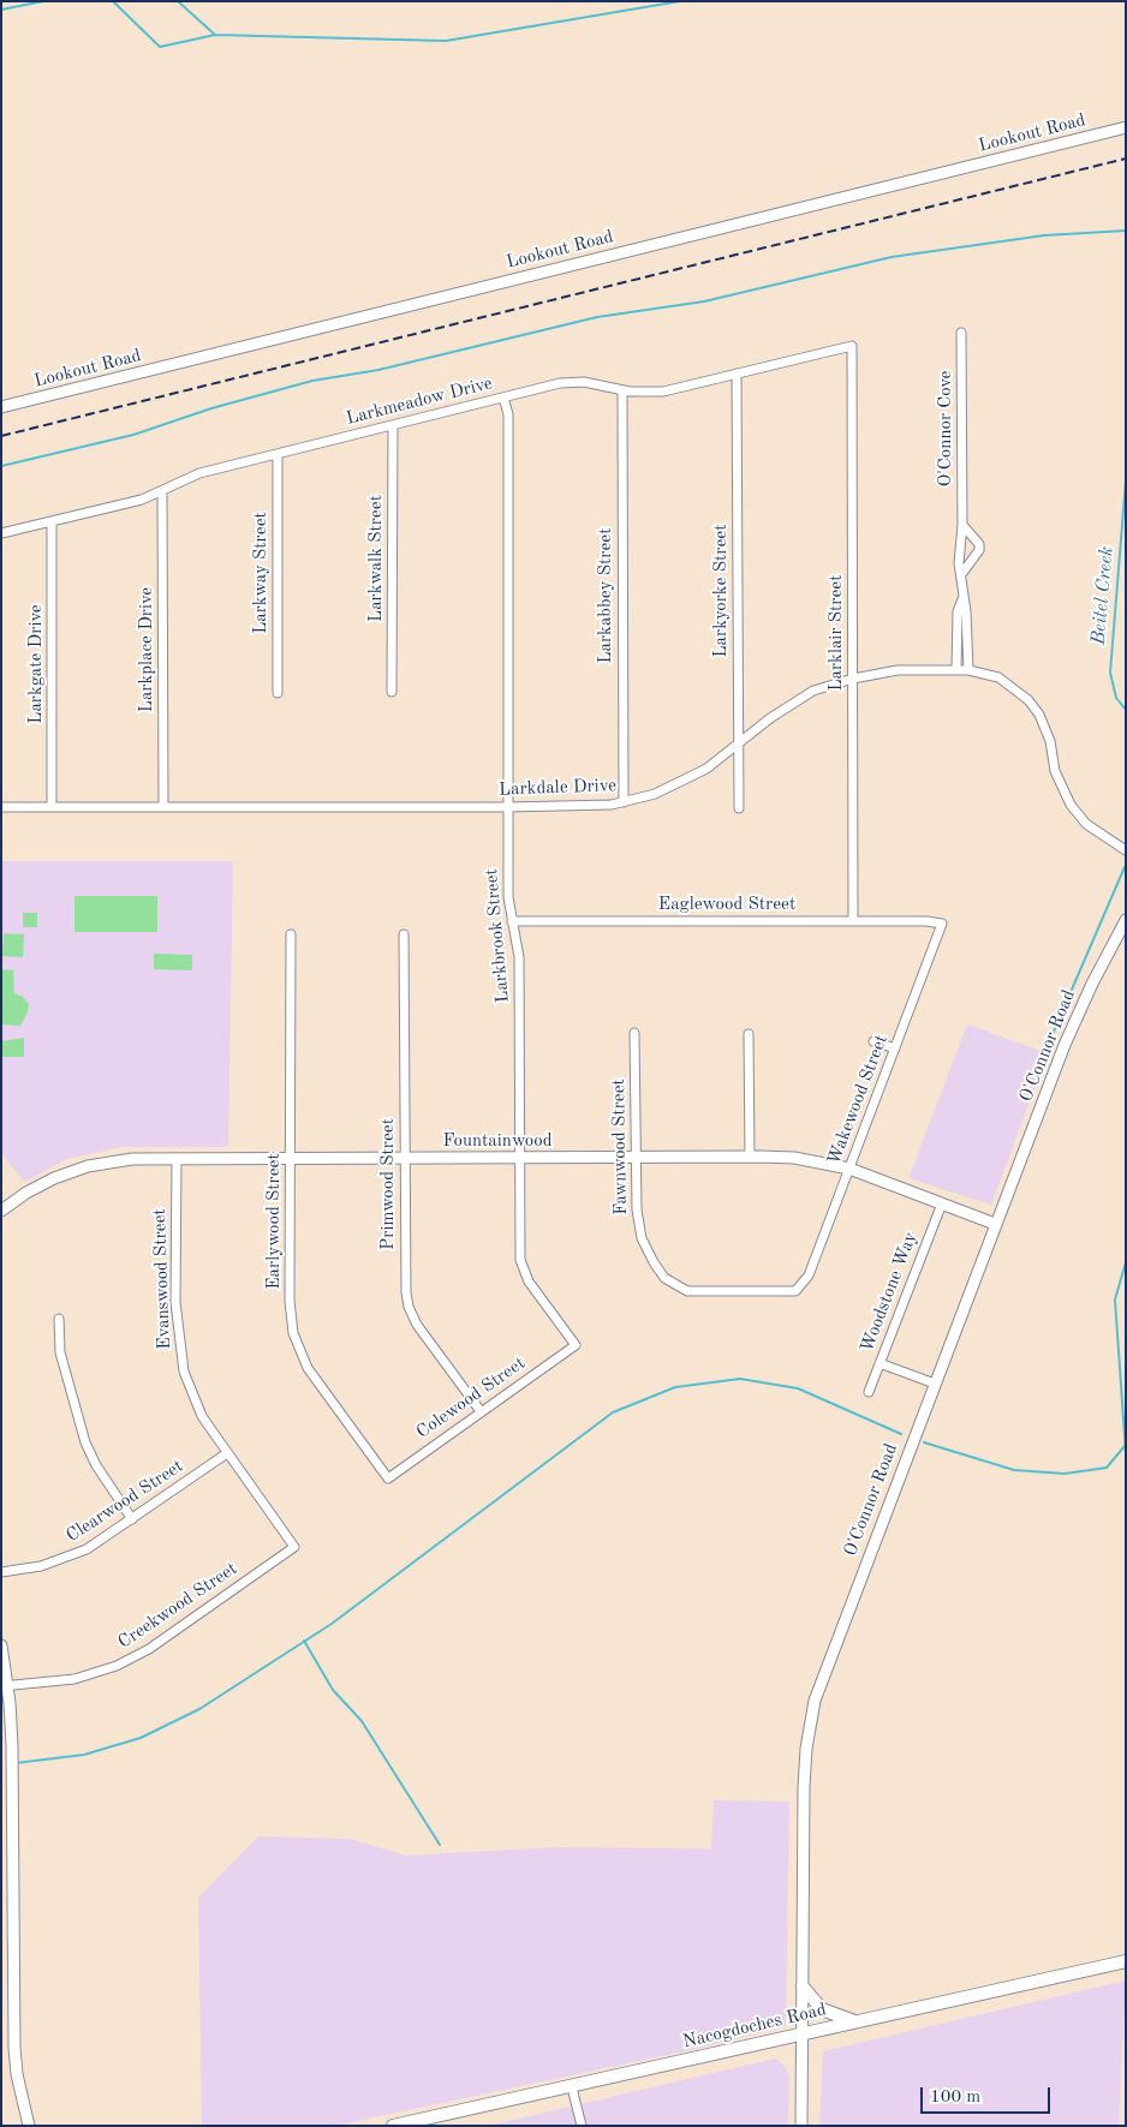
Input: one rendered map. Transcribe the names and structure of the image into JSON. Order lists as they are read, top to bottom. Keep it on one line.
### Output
{"streets":{"main road":["Nacogdoches Road"],"street":["Lookout Road","Larkmeadow Drive","O'Connor Cove","Larkwalk Street","Larkway Street","Larkyorke Street","Larkabbey Street","Larklair Street","Larkplace Drive","Larkgate Drive","Larkdale Drive","Eaglewood Street","Larkbrook Street","O'Connor Road","Wakewood Street","Fountainwood","Fawnwood Street","Primwood Street","Earlywood Street","Evanswood Street","Woodstone Way","Colewood Street","Clearwood Street","Creekwood Street"]},"crossings":[["Larkmeadow Drive","Larkwalk Street"],["Larkmeadow Drive","Larkway Street"],["Larkmeadow Drive","Larkyorke Street"],["Larkmeadow Drive","Larkabbey Street"],["Larkmeadow Drive","Larklair Street"],["Larkmeadow Drive","Larkplace Drive"],["Larkmeadow Drive","Larkgate Drive"],["Larkmeadow Drive","Larkbrook Street"],["O'Connor Cove","Larkdale Drive"],["Larkyorke Street","Larkdale Drive"],["Larkabbey Street","Larkdale Drive"],["Larklair Street","Larkdale Drive"],["Larklair Street","Eaglewood Street"],["Larkplace Drive","Larkdale Drive"],["Larkgate Drive","Larkdale Drive"],["Larkdale Drive","Larkbrook Street"],["Eaglewood Street","Larkbrook Street"],["Eaglewood Street","Wakewood Street"],["Larkbrook Street","Fountainwood"],["Larkbrook Street","Colewood Street"],["O'Connor Road","Fountainwood"],["O'Connor Road","Nacogdoches Road"],["Wakewood Street","Fountainwood"],["Wakewood Street","Fawnwood Street"],["Fountainwood","Fawnwood Street"],["Fountainwood","Primwood Street"],["Fountainwood","Earlywood Street"],["Fountainwood","Evanswood Street"],["Fountainwood","Woodstone Way"],["Primwood Street","Colewood Street"],["Earlywood Street","Colewood Street"],["Evanswood Street","Clearwood Street"],["Evanswood Street","Creekwood Street"]],"water":["Beitel Creek"],"scale_bar":"100 m"}
